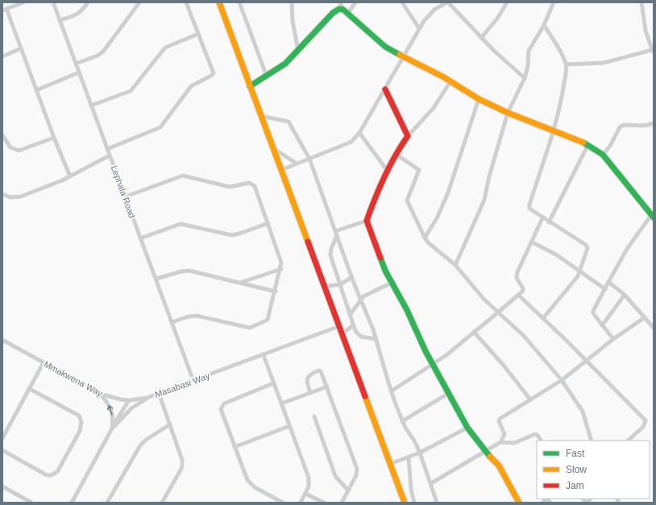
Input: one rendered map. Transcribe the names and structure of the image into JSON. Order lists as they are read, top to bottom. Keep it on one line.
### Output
{"streets":{"street":["Lephala Road","Mmakwena Way","Masabasi Way"]},"crossings":[["Lephala Road","Masabasi Way"],["Mmakwena Way","Masabasi Way"]],"legend":["Fast","Slow","Jam"]}
